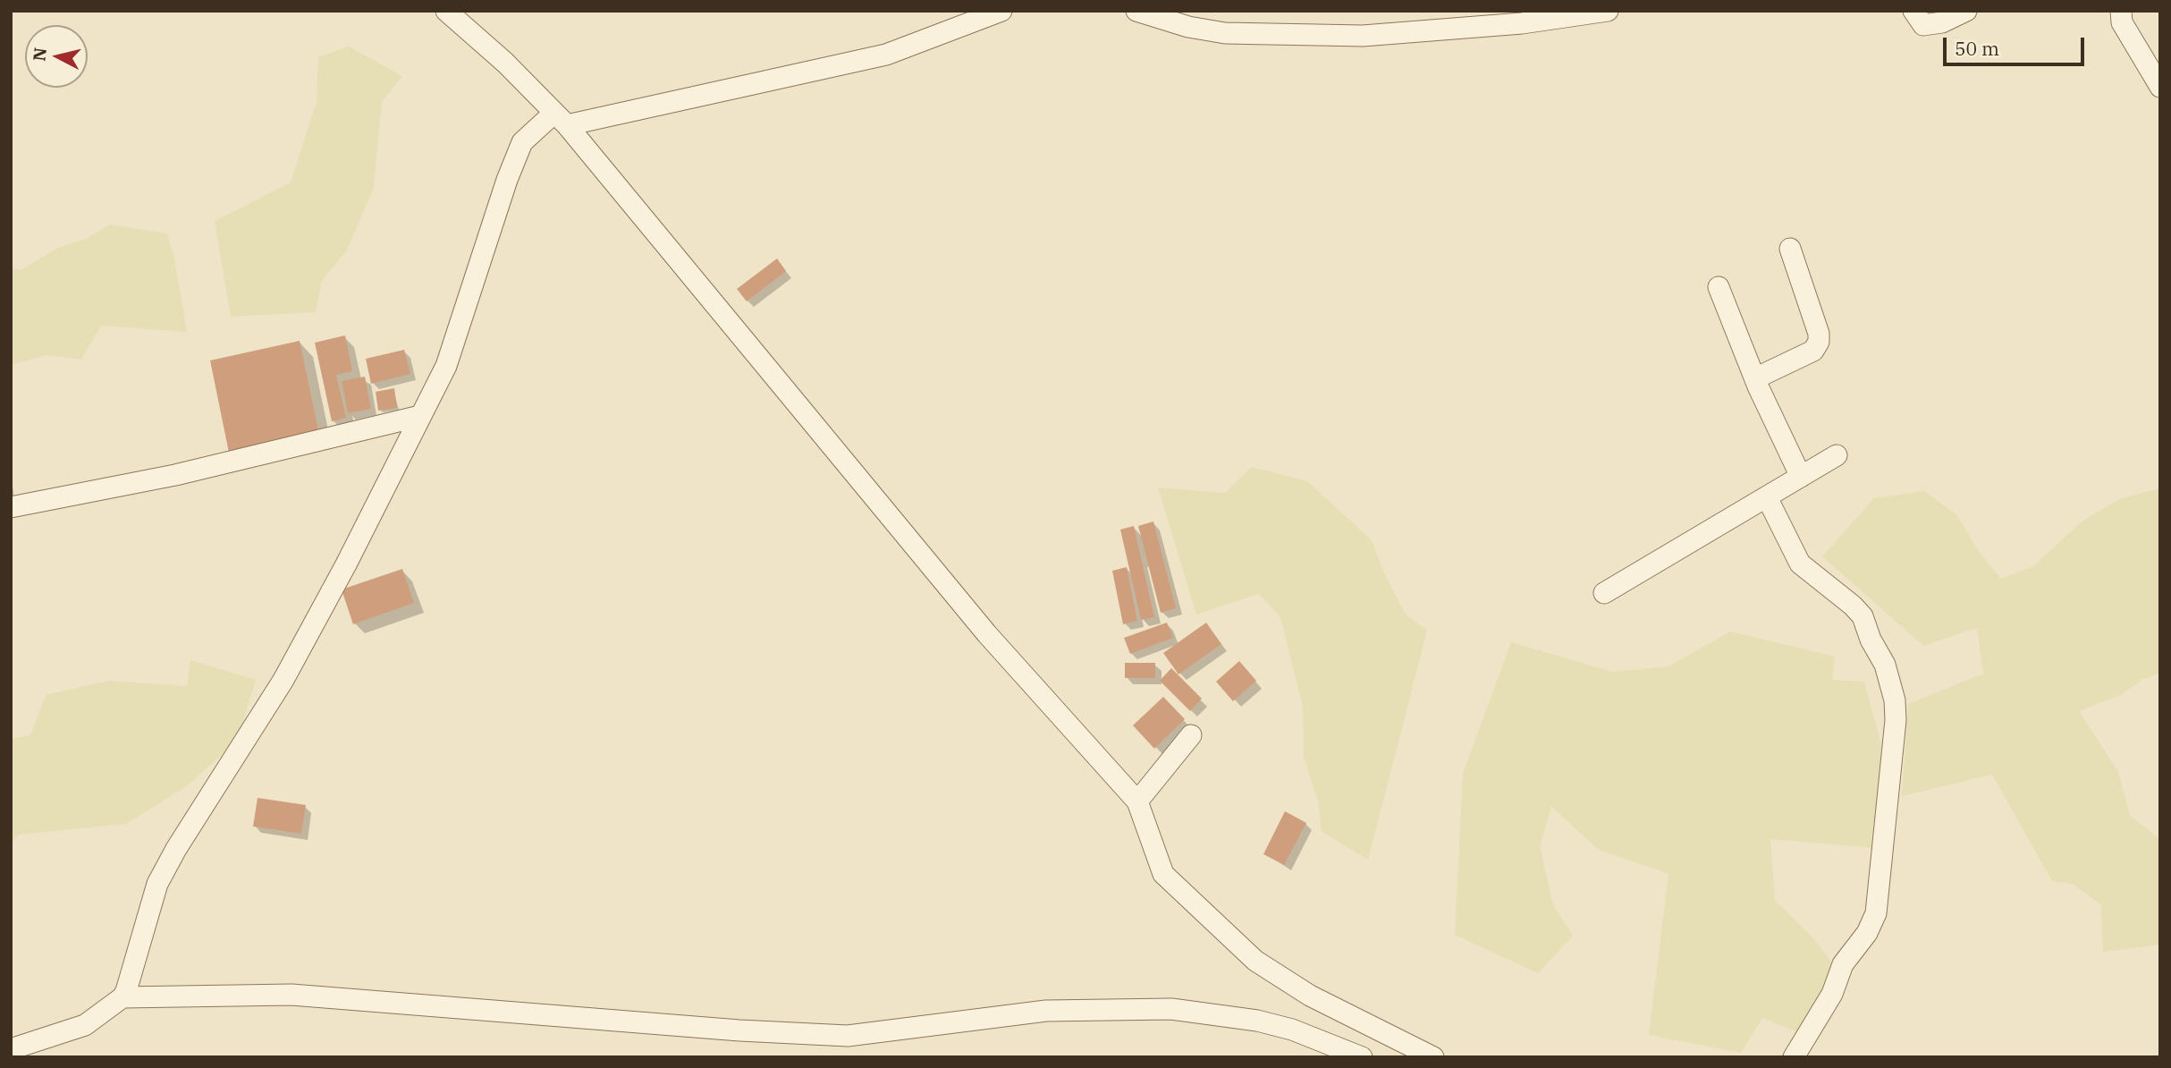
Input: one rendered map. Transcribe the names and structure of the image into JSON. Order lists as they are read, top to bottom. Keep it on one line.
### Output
{"scale_bar":"50 m","north":"left"}
